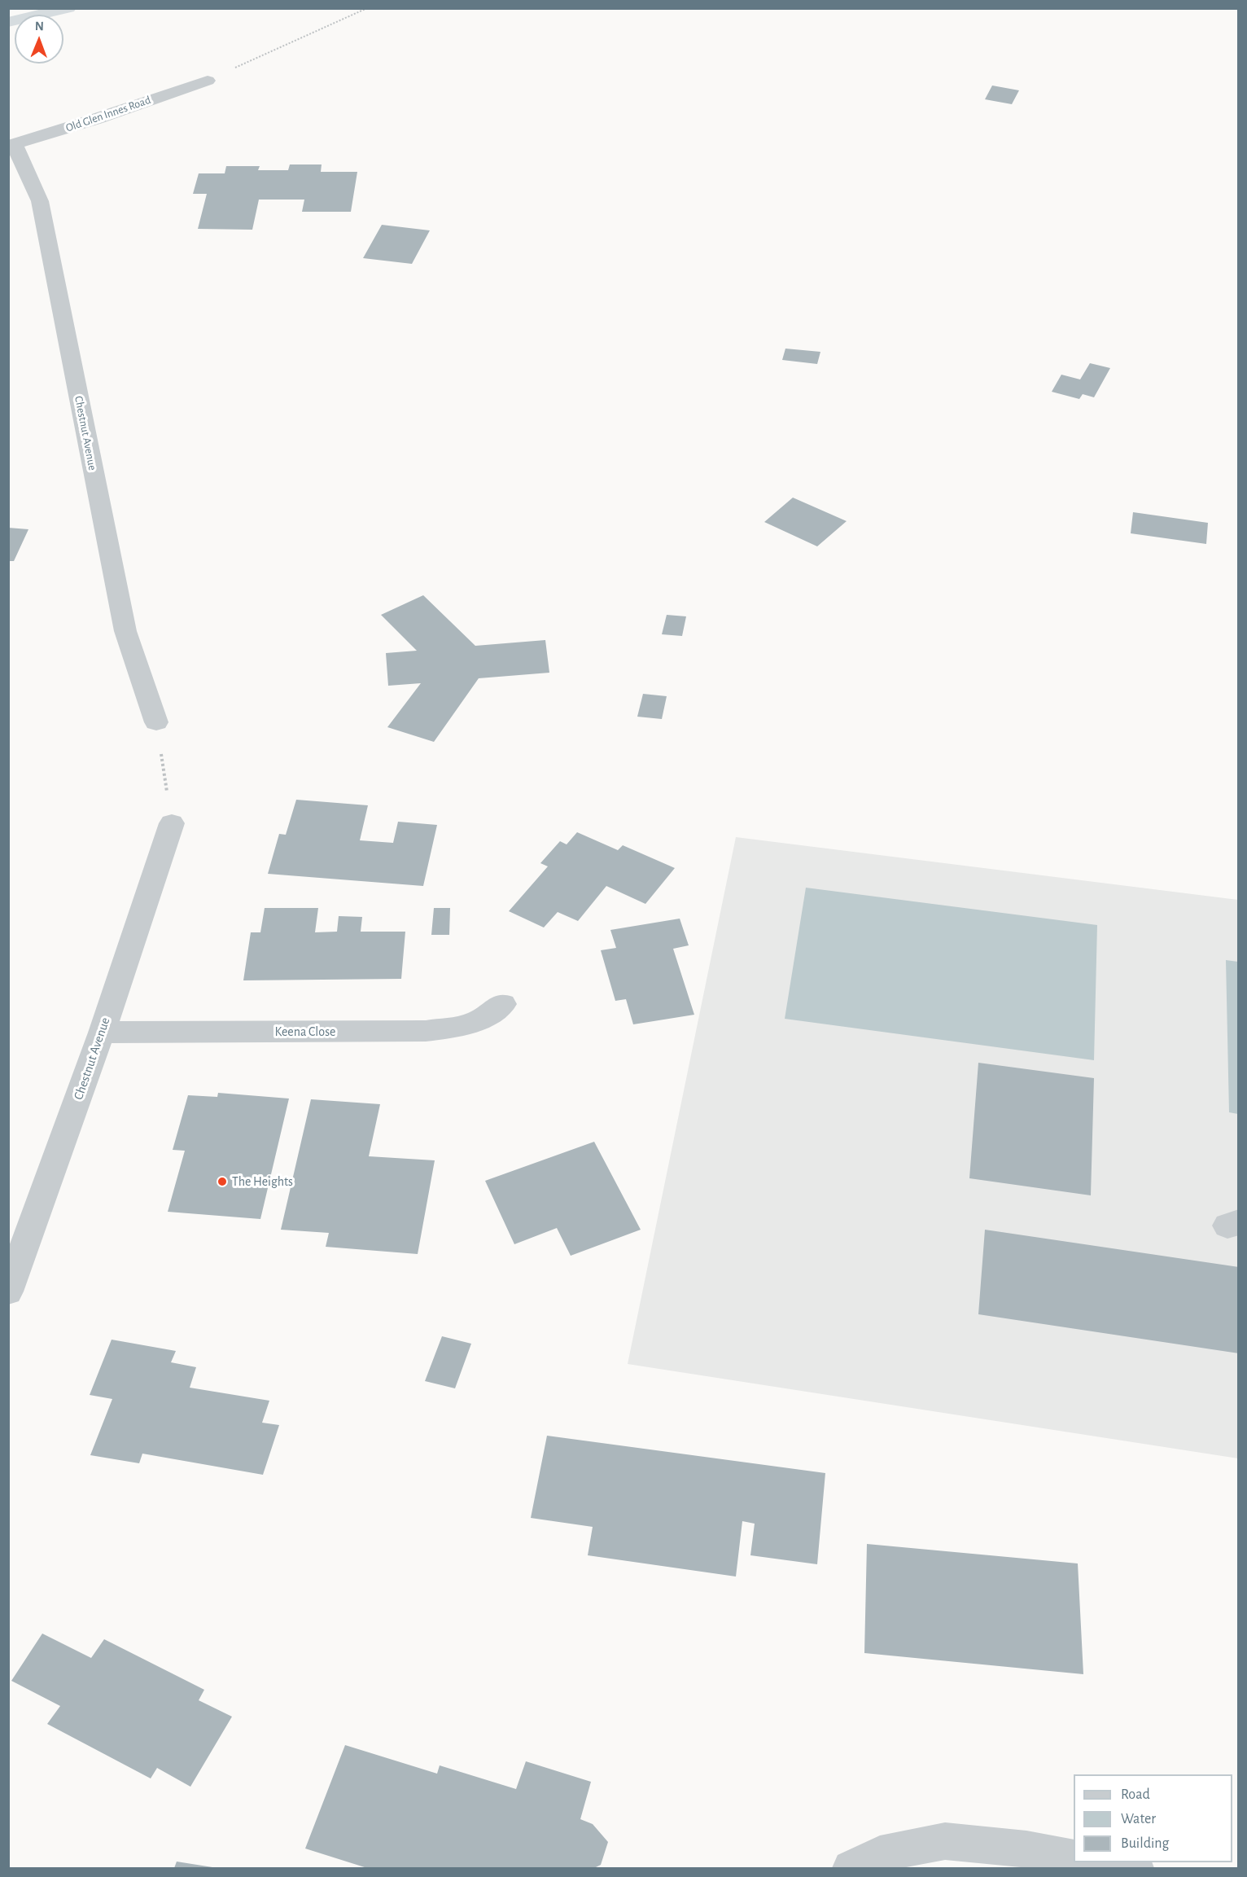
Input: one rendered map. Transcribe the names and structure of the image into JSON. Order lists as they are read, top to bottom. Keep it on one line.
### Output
{"streets":{"street":["Old Glen Innes Road","Chestnut Avenue","Keena Close"]},"crossings":[["Old Glen Innes Road","Chestnut Avenue"],["Chestnut Avenue","Keena Close"]],"places":["The Heights"],"legend":["Road","Water","Building"],"north":"top"}
